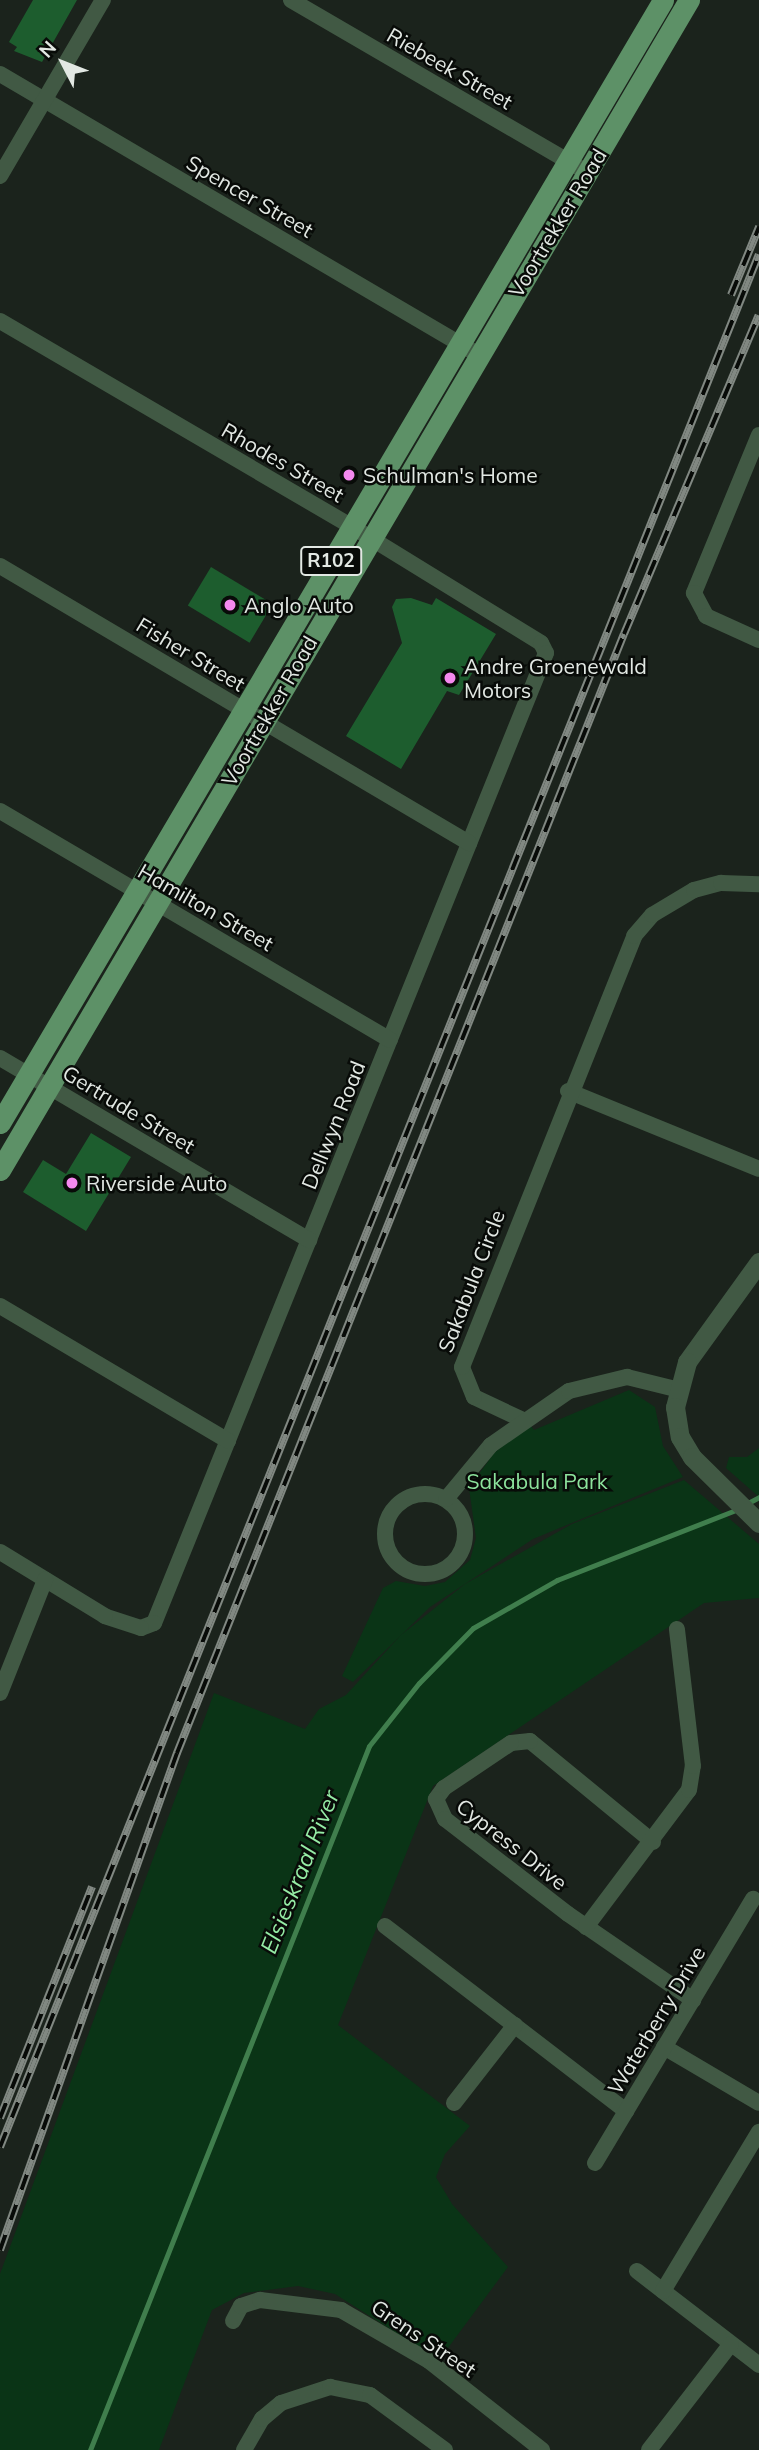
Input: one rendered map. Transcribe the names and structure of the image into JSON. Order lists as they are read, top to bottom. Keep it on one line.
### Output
{"streets":{"main road":["Voortrekker Road","R102"],"street":["Riebeek Street","Spencer Street","Rhodes Street","Fisher Street","Hamilton Street","Gertrude Street","Dellwyn Road","Sakabula Circle","Cypress Drive","Waterberry Drive","Grens Street"]},"crossings":[["Riebeek Street","Voortrekker Road"],["Spencer Street","Voortrekker Road"],["Voortrekker Road","Rhodes Street"],["Voortrekker Road","Fisher Street"],["Voortrekker Road","Hamilton Street"],["Voortrekker Road","Gertrude Street"],["Rhodes Street","Dellwyn Road"],["Fisher Street","Dellwyn Road"],["Hamilton Street","Dellwyn Road"],["Gertrude Street","Dellwyn Road"],["Cypress Drive","Waterberry Drive"]],"water":["Elsieskraal River"],"parks":["Sakabula Park"],"places":["Schulman's Home","Anglo Auto","Andre Groenewald Motors","Riverside Auto"],"north":"top left"}
